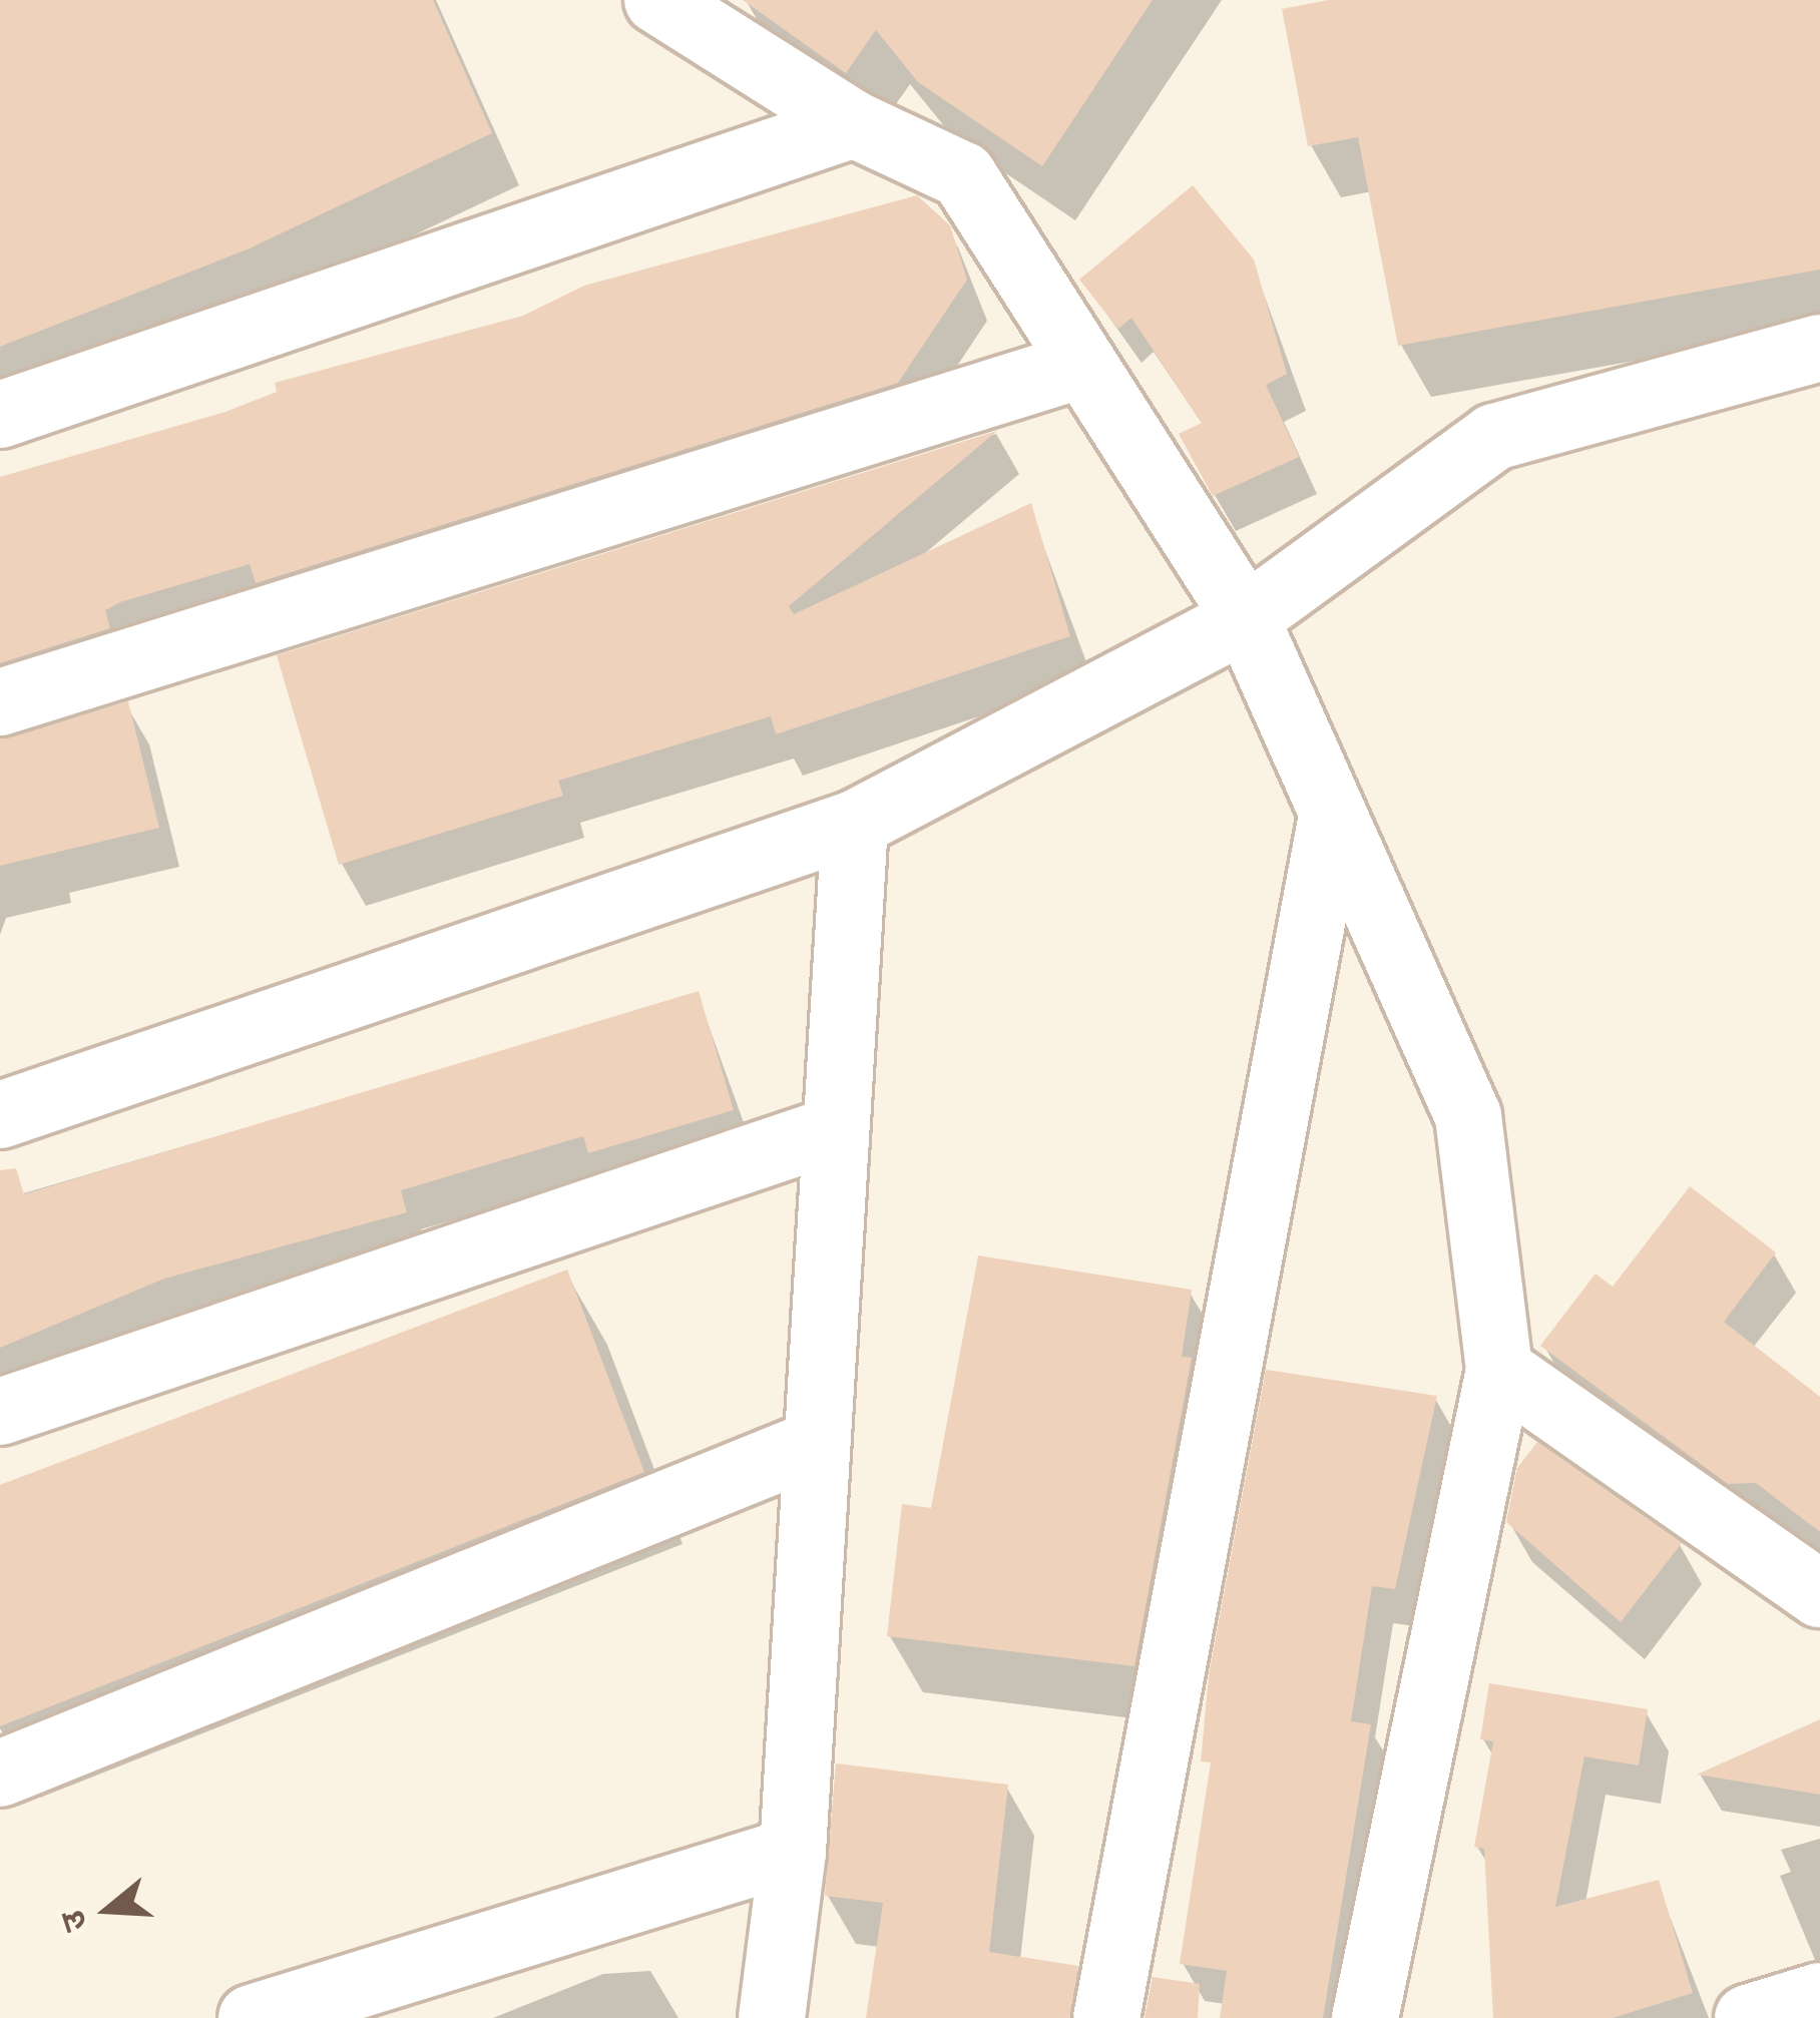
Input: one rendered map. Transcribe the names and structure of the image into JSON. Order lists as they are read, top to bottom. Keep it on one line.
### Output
{"north":"left"}
